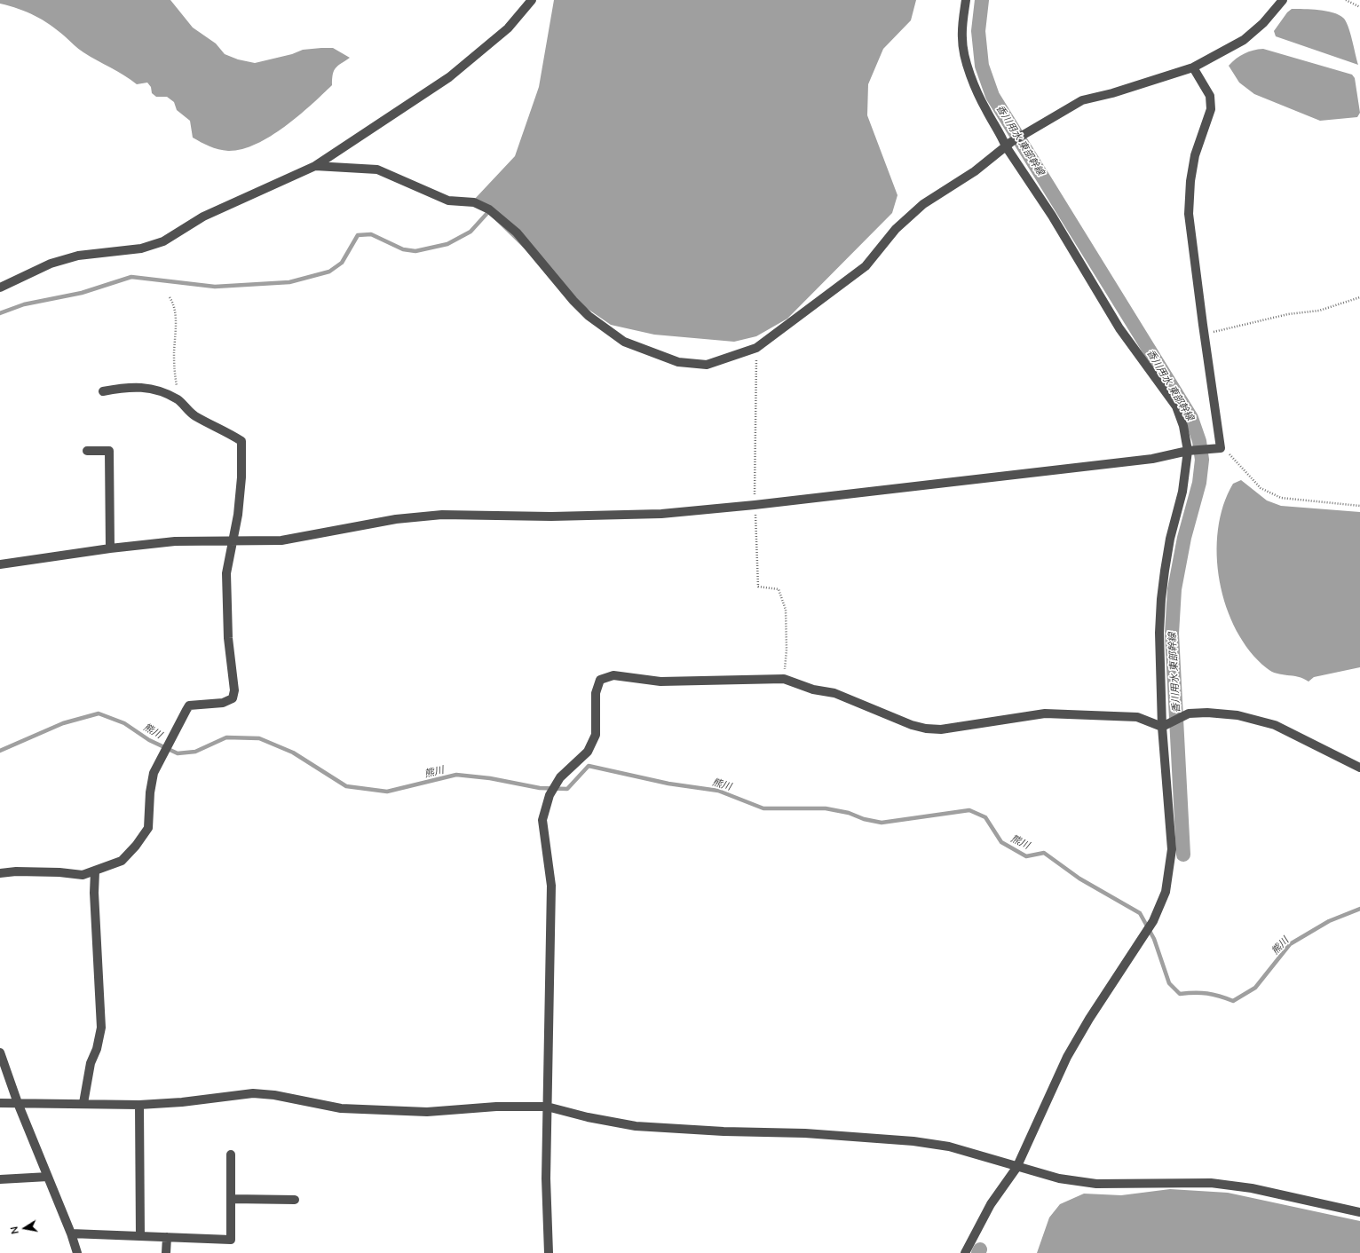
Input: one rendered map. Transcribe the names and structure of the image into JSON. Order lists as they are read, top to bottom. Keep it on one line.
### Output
{"water":["香川用水 東部幹線","熊川"],"north":"left"}
